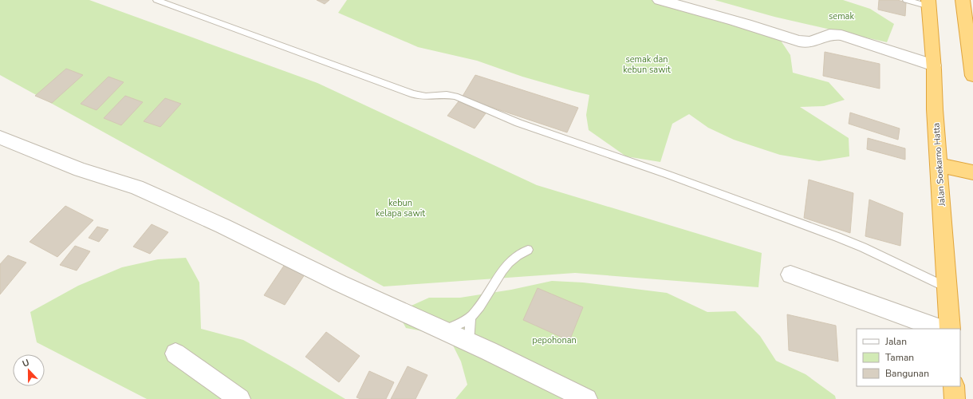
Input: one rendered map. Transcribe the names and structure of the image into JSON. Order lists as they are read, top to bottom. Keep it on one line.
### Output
{"streets":{"highway":["Jalan Soekarno Hatta"]},"parks":["semak","semak dan kebun sawit","kebun kelapa sawit","pepohonan"],"legend":["Jalan","Taman","Bangunan"],"north":"top"}
